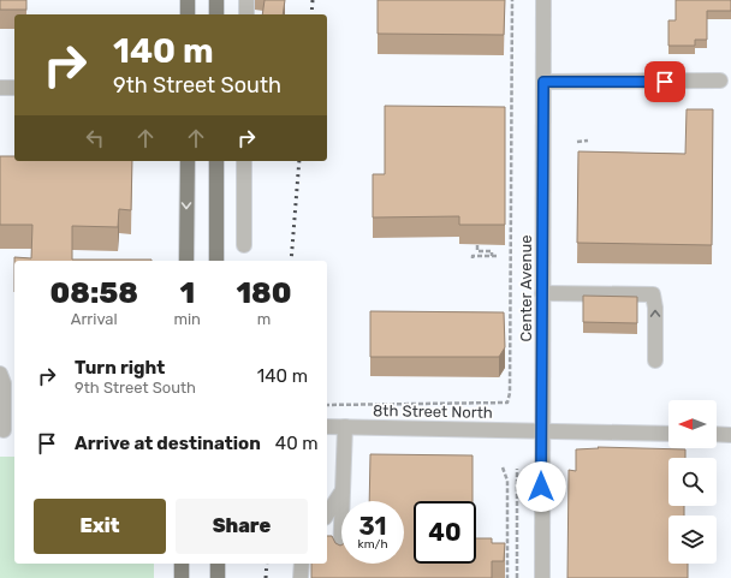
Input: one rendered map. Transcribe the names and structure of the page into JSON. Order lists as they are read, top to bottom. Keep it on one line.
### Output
{"streets":{"street":["Center Avenue","8th Street North"]},"crossings":[["Center Avenue","8th Street North"]],"north":"left","page":{"turn":["140 m","9th Street South"],"eta":["08:58","Arrival","1","min","180","m"],"list":[{"name":"Turn right","note":"9th Street South","value":"140 m"},{"name":"Arrive at destination","value":"40 m"}],"buttons":["Exit","Share"],"speed":"31 km/h","limit":"40"}}
